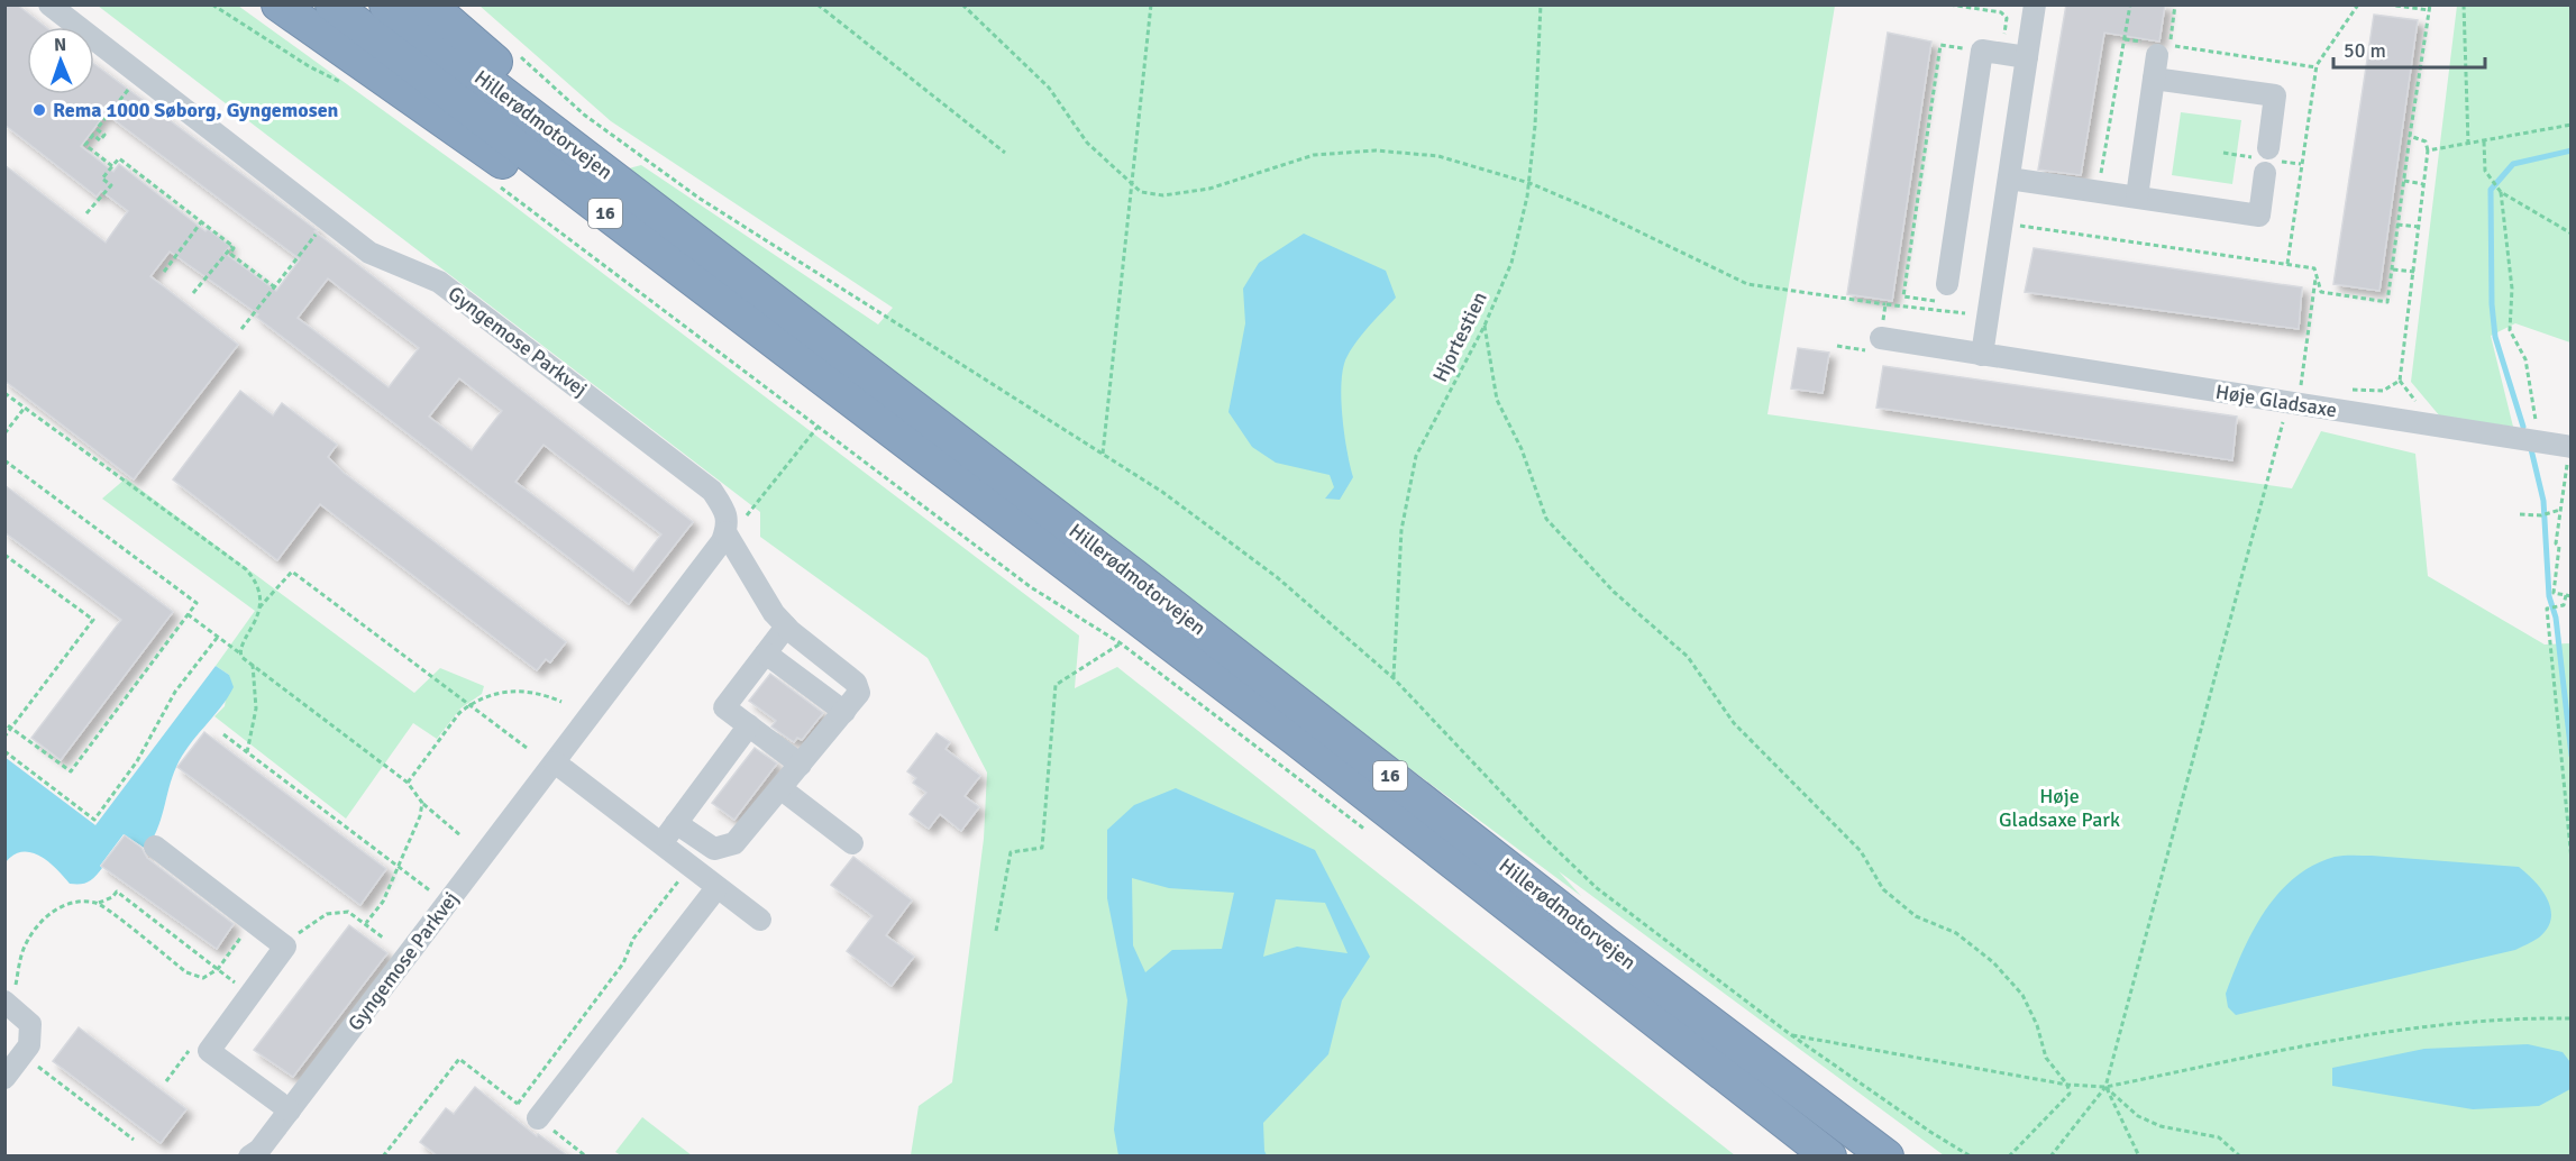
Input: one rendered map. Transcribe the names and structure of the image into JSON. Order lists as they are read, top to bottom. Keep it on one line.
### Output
{"streets":{"highway":["Hillerødmotorvejen","16"],"street":["Gyngemose Parkvej","Høje Gladsaxe"],"path":["Hjortestien"]},"parks":["Høje Gladsaxe Park"],"places":["Rema 1000 Søborg, Gyngemosen"],"scale_bar":"50 m","north":"top"}
